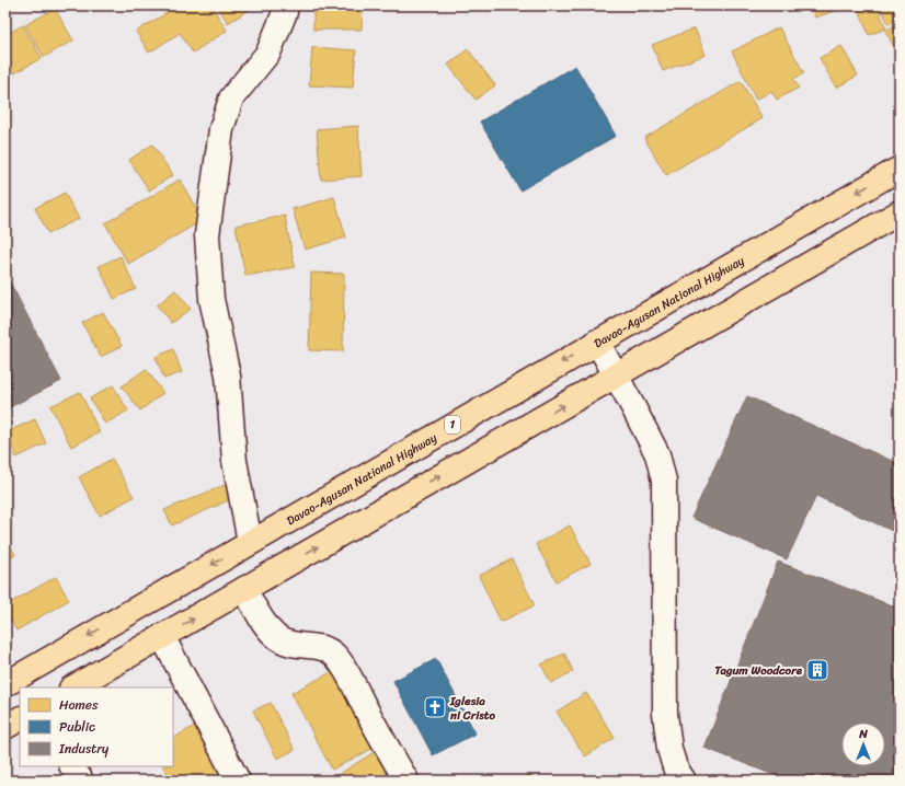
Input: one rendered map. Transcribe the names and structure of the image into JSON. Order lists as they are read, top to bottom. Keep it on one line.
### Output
{"streets":{"highway":["Davao-Agusan National Highway","1"]},"places":{"building":["Tagum Woodcore"],"church":["Iglesia ni Cristo"]},"legend":["Homes","Public","Industry"],"north":"top"}
